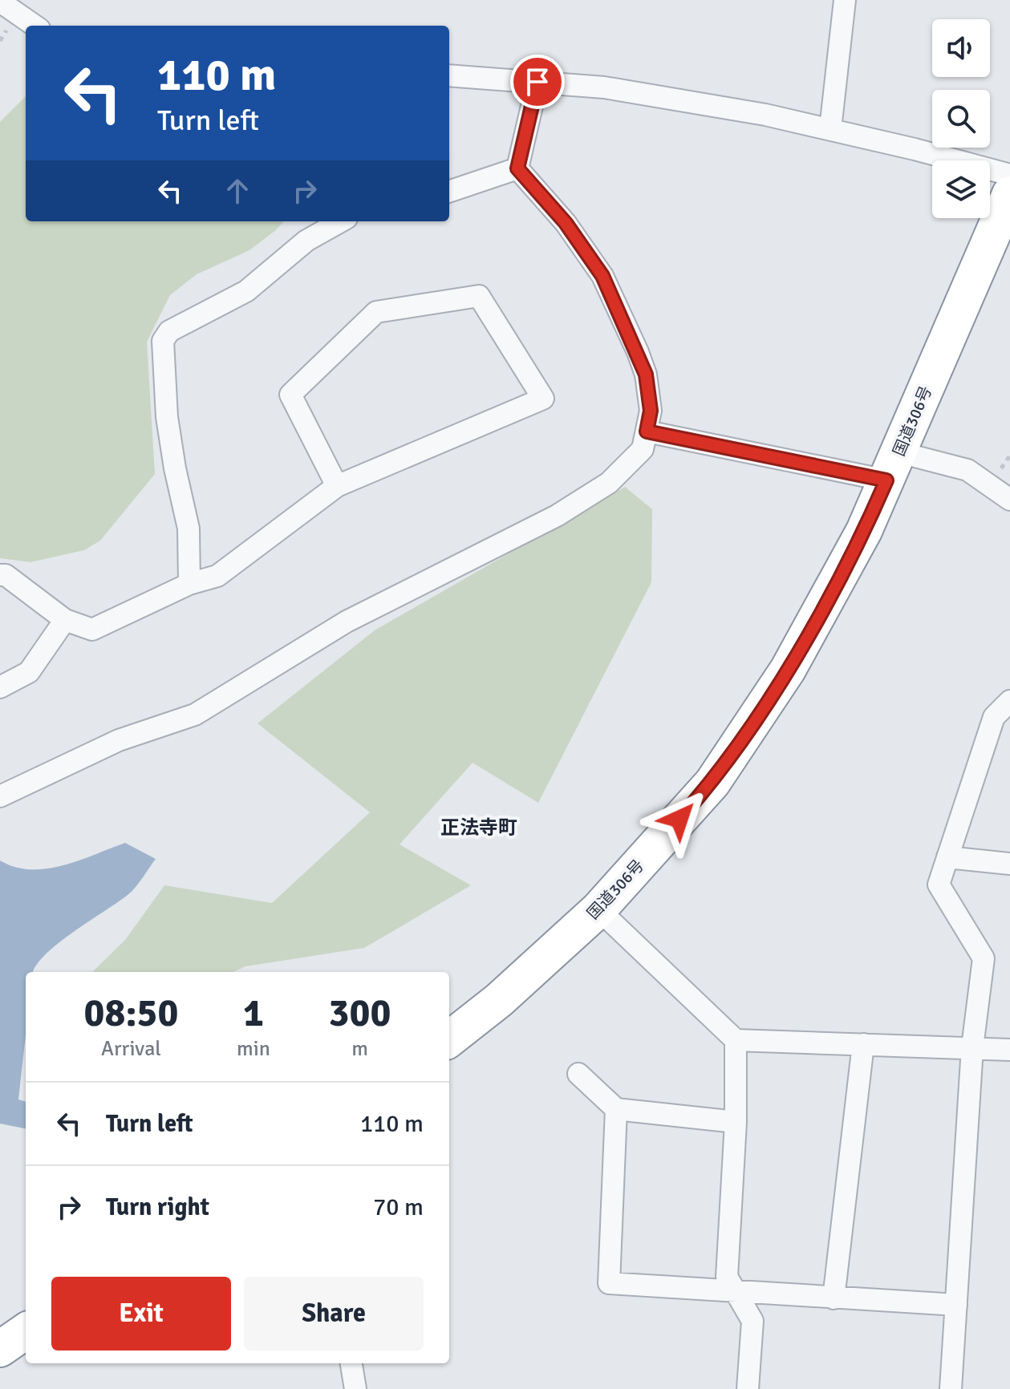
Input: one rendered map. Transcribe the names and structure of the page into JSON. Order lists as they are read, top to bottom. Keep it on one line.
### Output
{"streets":{"highway":["国道306号"]},"districts":["正法寺町"],"page":{"turn":["110 m","Turn left"],"eta":["08:50","Arrival","1","min","300","m"],"list":[{"name":"Turn left","value":"110 m"},{"name":"Turn right","value":"70 m"}],"buttons":["Exit","Share"]}}
